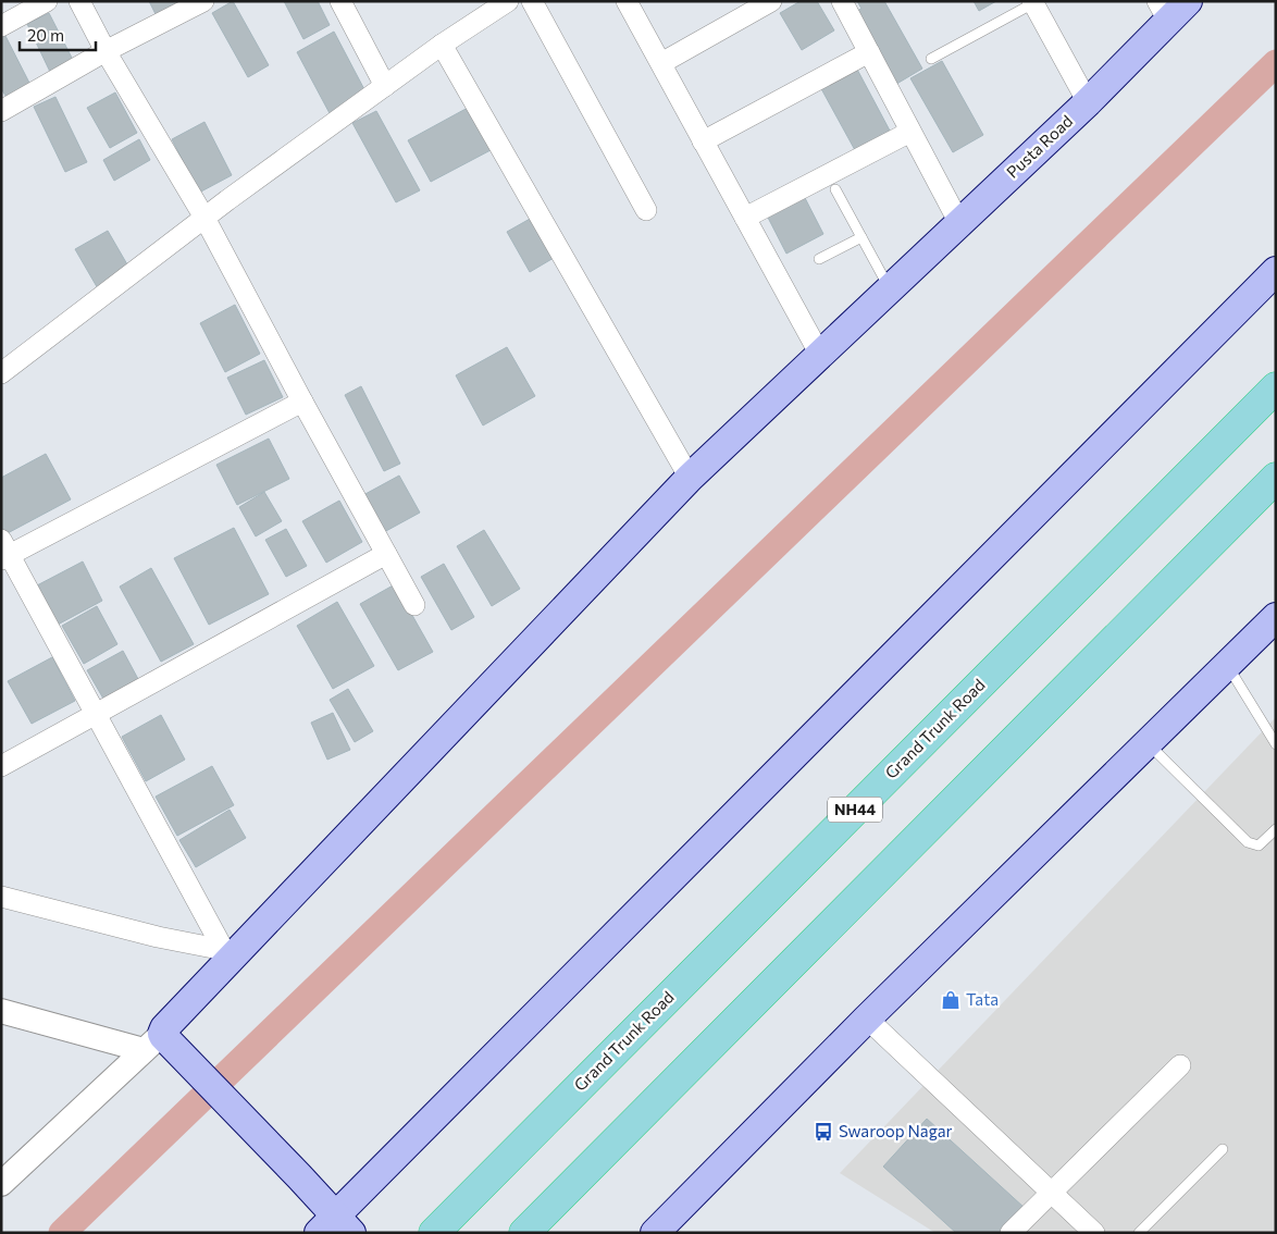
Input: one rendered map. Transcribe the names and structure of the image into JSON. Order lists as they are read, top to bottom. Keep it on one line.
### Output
{"streets":{"highway":["Grand Trunk Road","NH44"],"main road":["Pusta Road"]},"places":{"shop":["Tata"],"bus stop":["Swaroop Nagar"]},"scale_bar":"20 m"}
